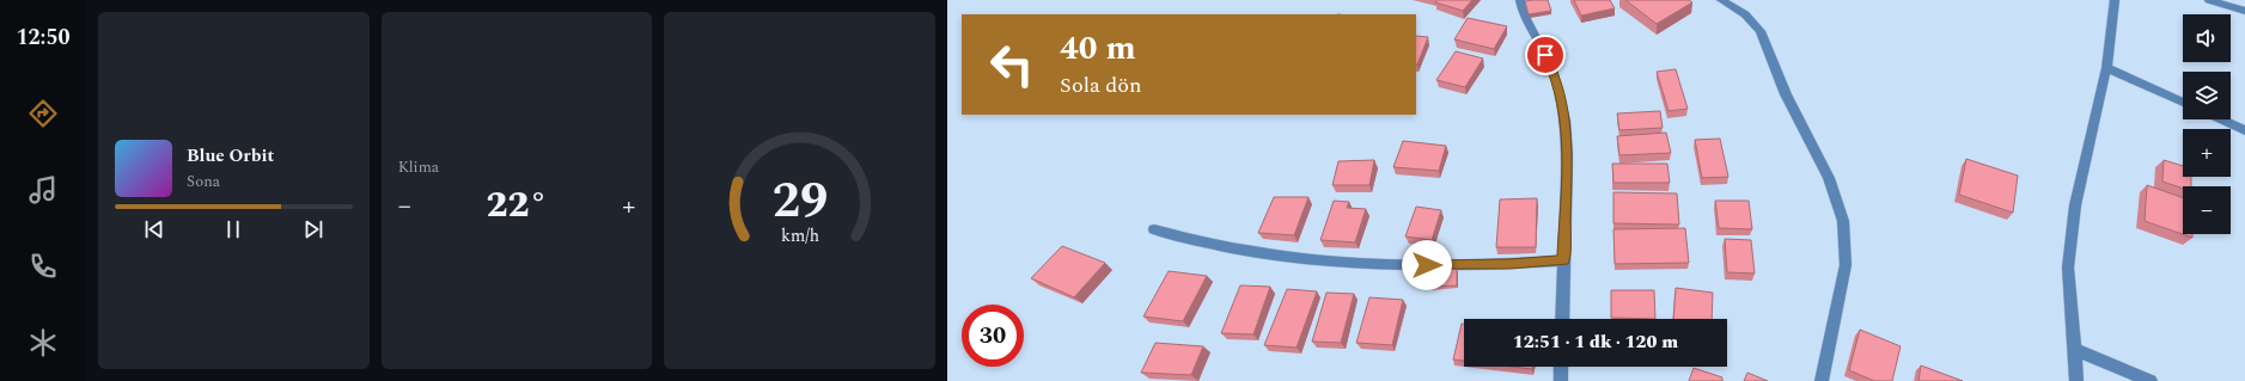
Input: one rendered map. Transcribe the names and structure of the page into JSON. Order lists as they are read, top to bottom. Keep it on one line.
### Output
{"page":{"tabs":"12:50","tile":"Klima","map_buttons":["+","−"],"turn":["40 m","Sola dön"],"song":["Blue Orbit","Sona"],"heat":["−","22°","+"],"limit":"30","trip":"12:51 · 1 dk · 120 m","gauge":["29","km/h"]}}
